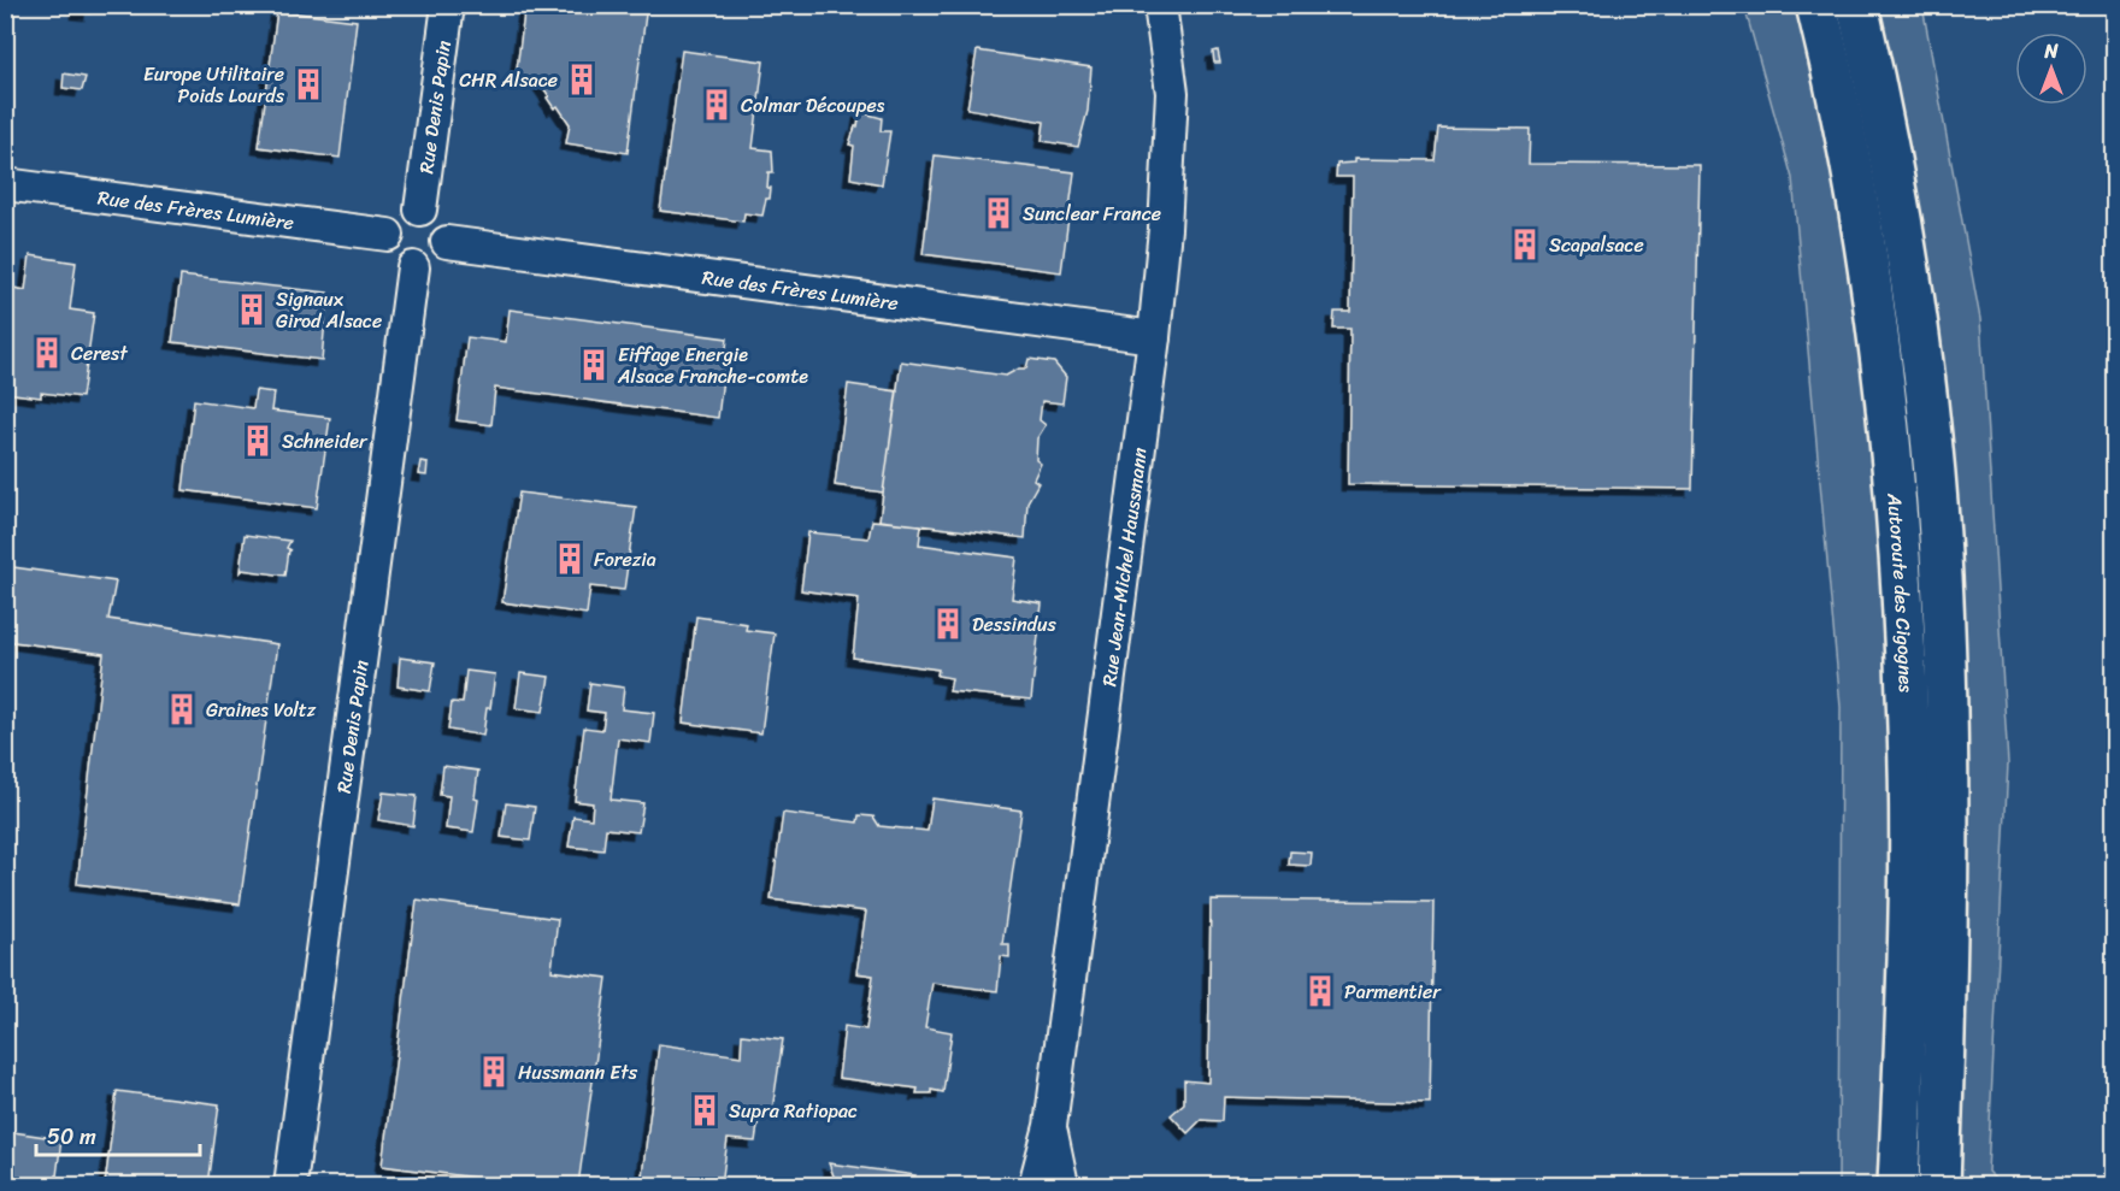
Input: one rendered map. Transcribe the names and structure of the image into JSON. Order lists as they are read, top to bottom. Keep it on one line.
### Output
{"streets":{"highway":["Autoroute des Cigognes"],"street":["Rue Denis Papin","Rue des Frères Lumière","Rue Jean-Michel Haussmann"]},"crossings":[["Rue Denis Papin","Rue des Frères Lumière"],["Rue des Frères Lumière","Rue Jean-Michel Haussmann"]],"places":{"building":["CHR Alsace","Europe Utilitaire Poids Lourds","Colmar Découpes","Sunclear France","Scapalsace","Signaux Girod Alsace","Cerest","Eiffage Energie Alsace Franche-comte","Schneider","Forezia","Dessindus","Graines Voltz","Parmentier","Hussmann Ets","Supra Ratiopac"]},"scale_bar":"50 m","north":"top"}
